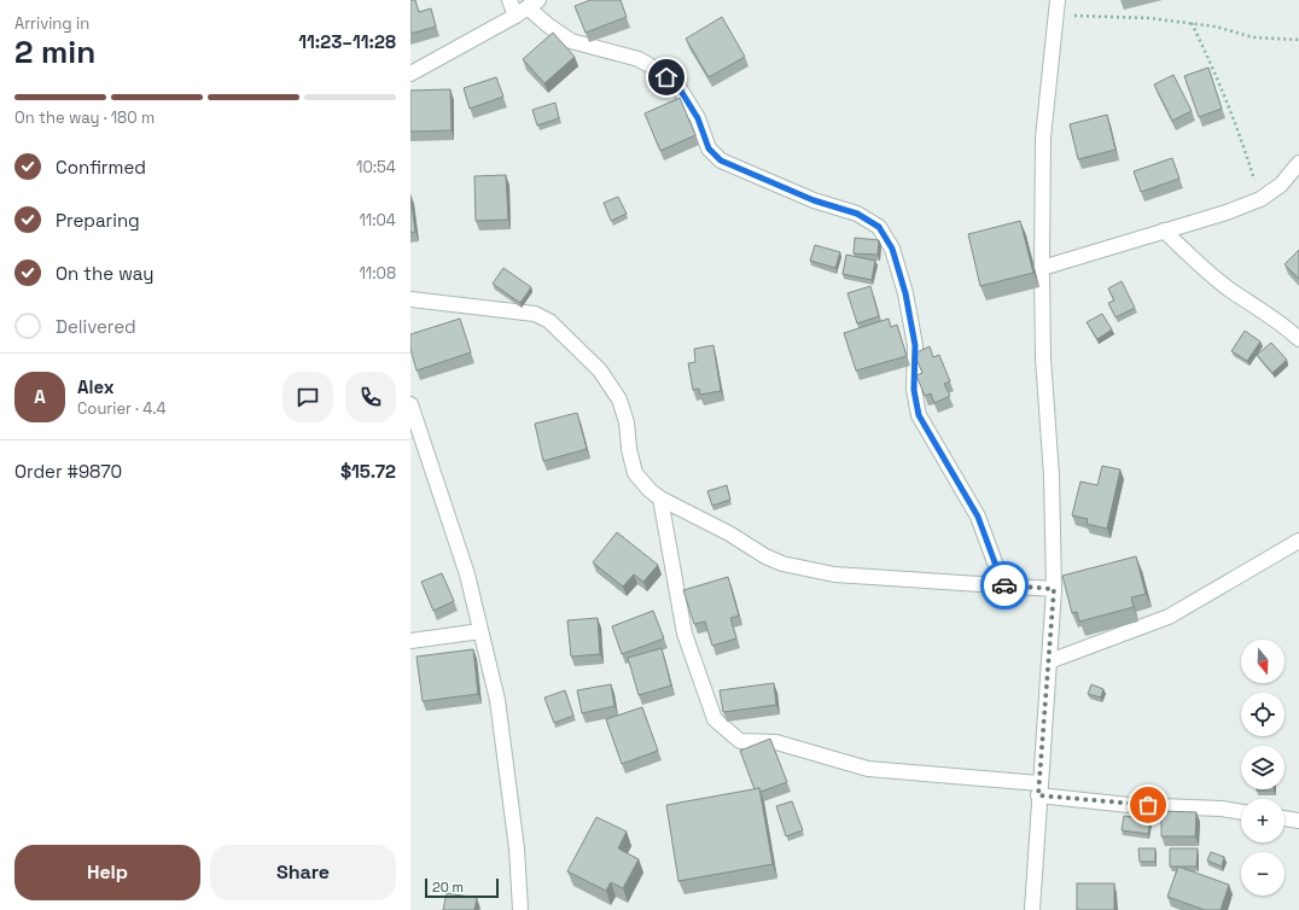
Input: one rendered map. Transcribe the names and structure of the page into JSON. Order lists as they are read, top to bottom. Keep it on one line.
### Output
{"scale_bar":"20 m","north":"bottom","page":{"heading":["2 min","Arriving in","11:23–11:28"],"panel":["Alex","Courier · 4.4","Order #9870","$15.72"],"bar":"On the way · 180 m","list":[["Confirmed","10:54"],["Preparing","11:04"],["On the way","11:08"],"Delivered"],"round":"A","map_buttons":["+","−"],"buttons":["Help","Share"],"scale":"20 m"}}
